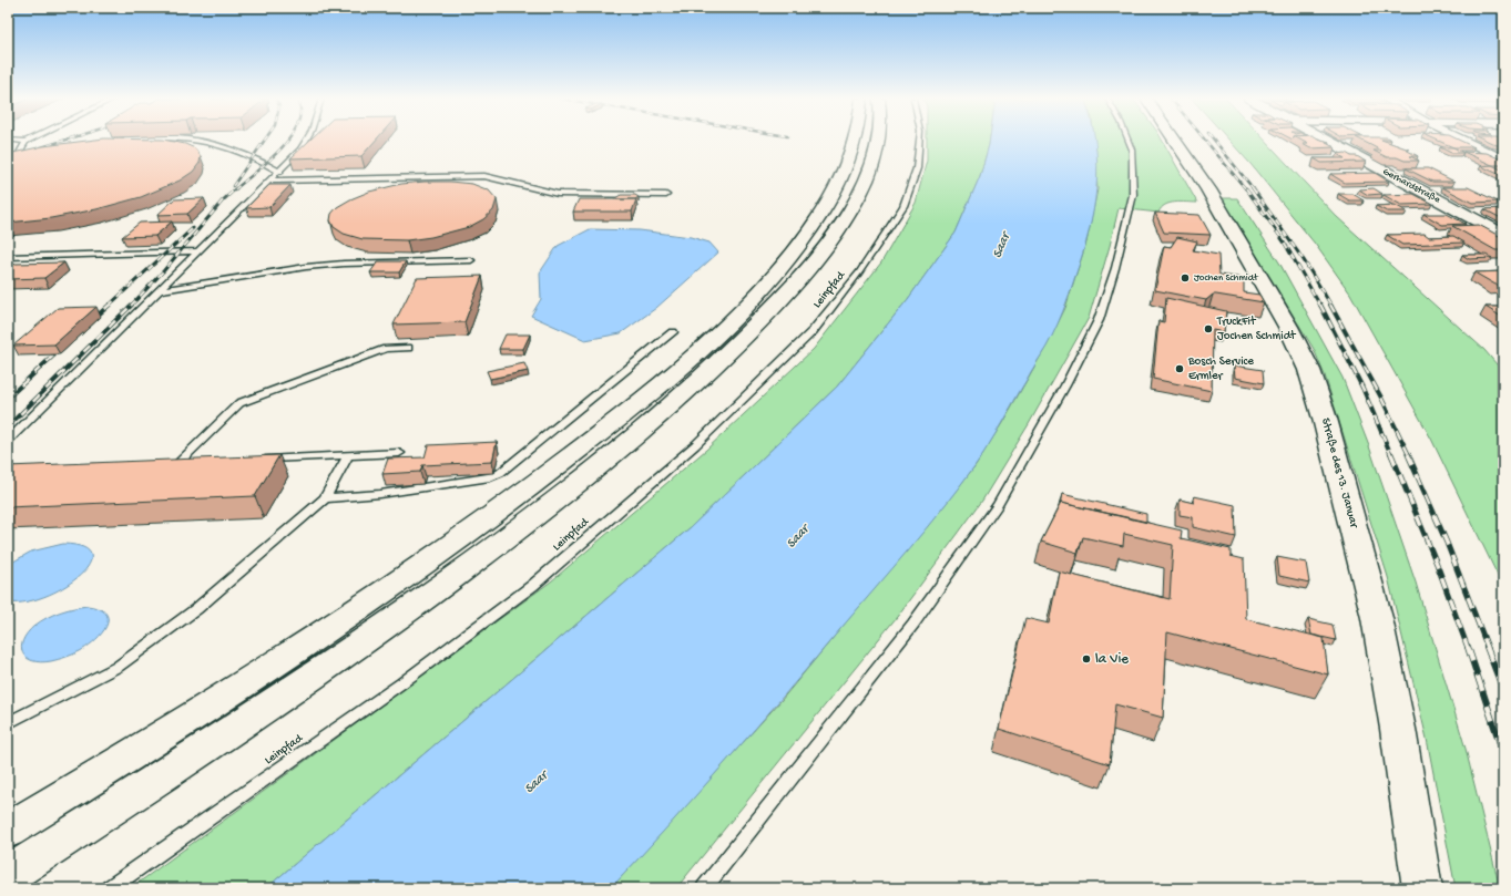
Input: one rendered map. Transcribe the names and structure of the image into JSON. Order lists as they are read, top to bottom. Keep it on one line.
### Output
{"streets":{"main road":["Gerhardstraße","Straße des 13. Januar"],"lane":["Leinpfad"]},"water":["Saar"],"places":["Jochen Schmidt","TruckFit Jochen Schmidt","Bosch Service Ermler","la Vie"]}
